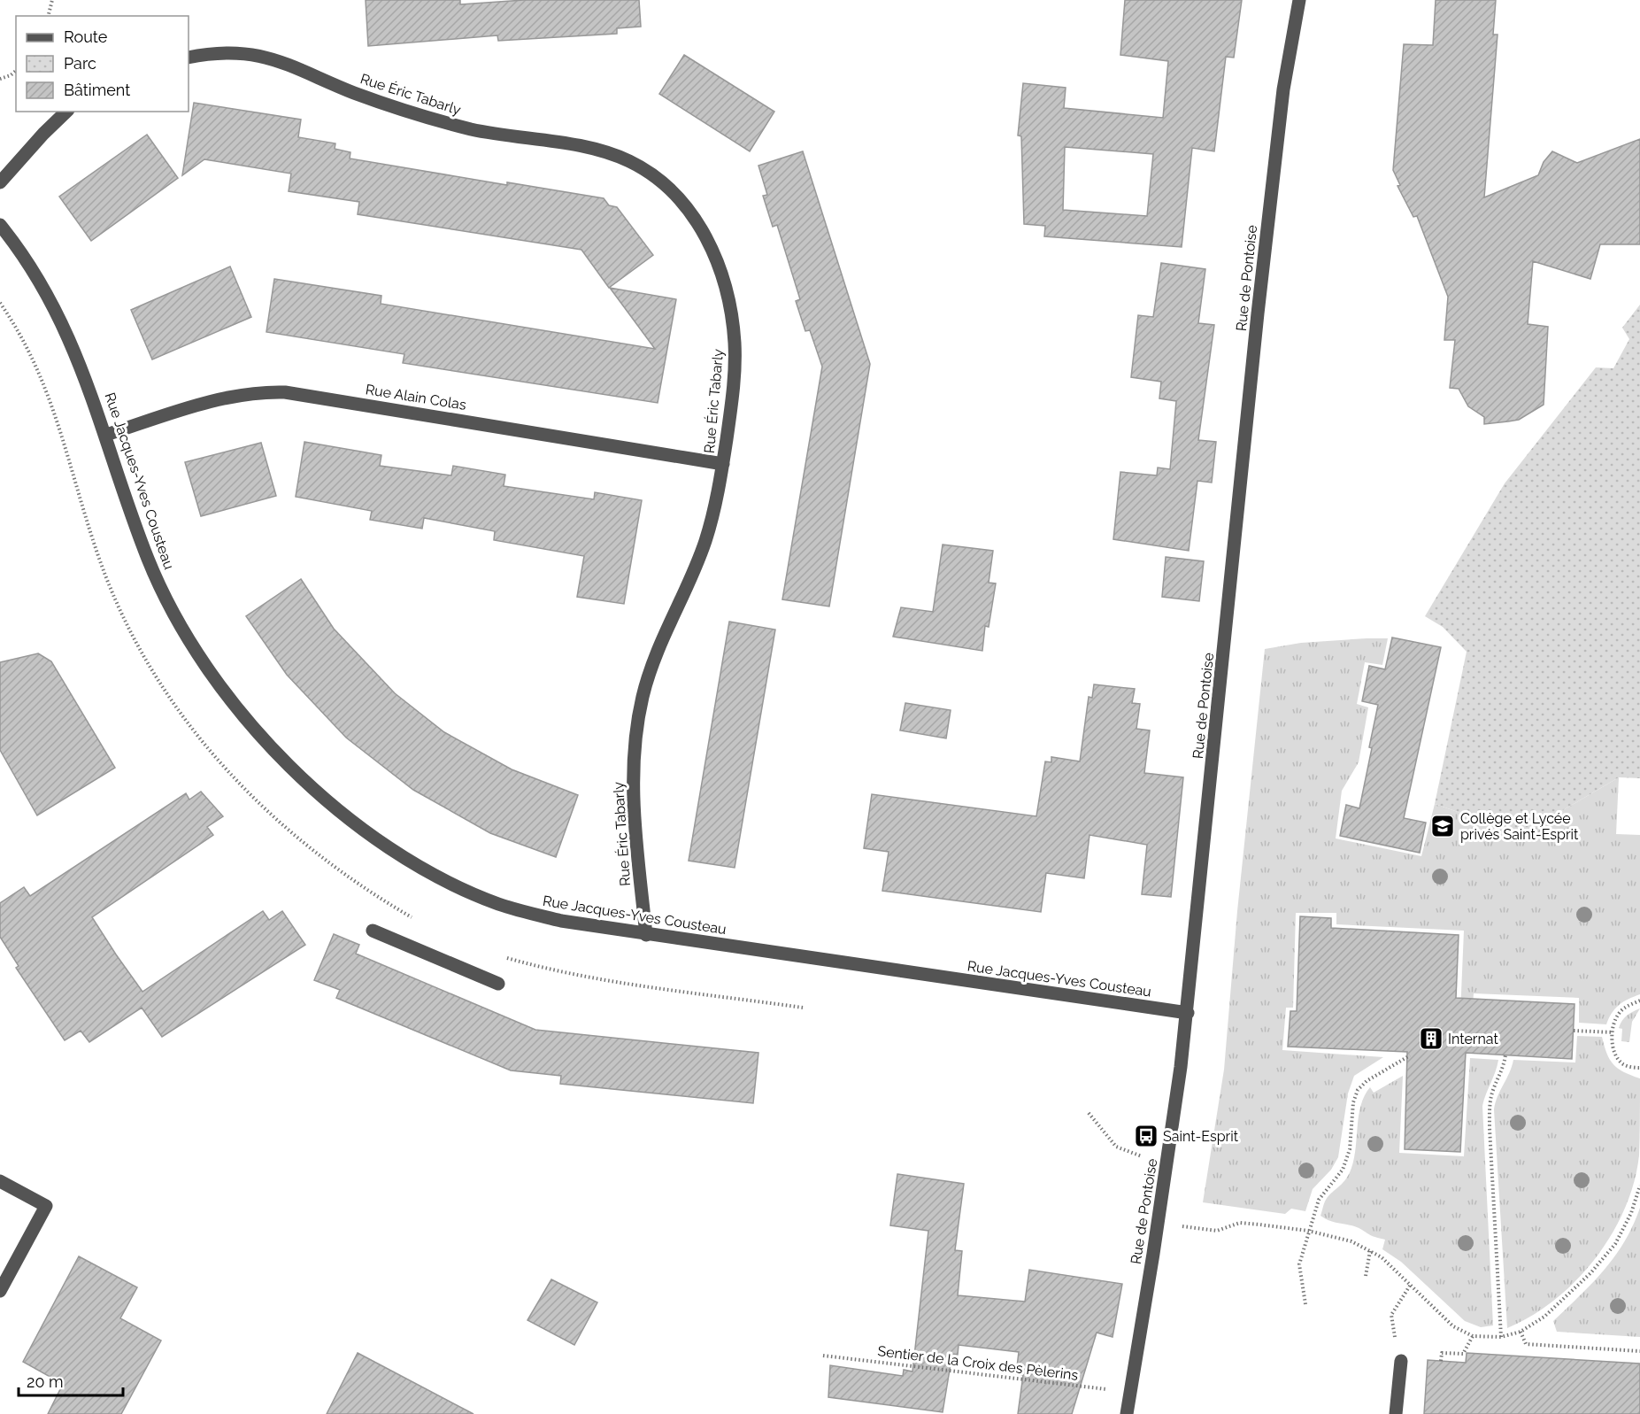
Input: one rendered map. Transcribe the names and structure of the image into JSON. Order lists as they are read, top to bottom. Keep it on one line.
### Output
{"streets":{"street":["Rue Éric Tabarly","Rue de Pontoise","Rue Alain Colas","Rue Jacques-Yves Cousteau"],"path":["Sentier de la Croix des Pèlerins"]},"crossings":[["Rue Éric Tabarly","Rue Alain Colas"],["Rue Éric Tabarly","Rue Jacques-Yves Cousteau"],["Rue de Pontoise","Rue Jacques-Yves Cousteau"],["Rue de Pontoise","Sentier de la Croix des Pèlerins"],["Rue Alain Colas","Rue Jacques-Yves Cousteau"]],"places":{"school or university":["Collège et Lycée privés Saint-Esprit"],"building":["Internat"],"bus stop":["Saint-Esprit"]},"legend":["Route","Parc","Bâtiment"],"scale_bar":"20 m"}
